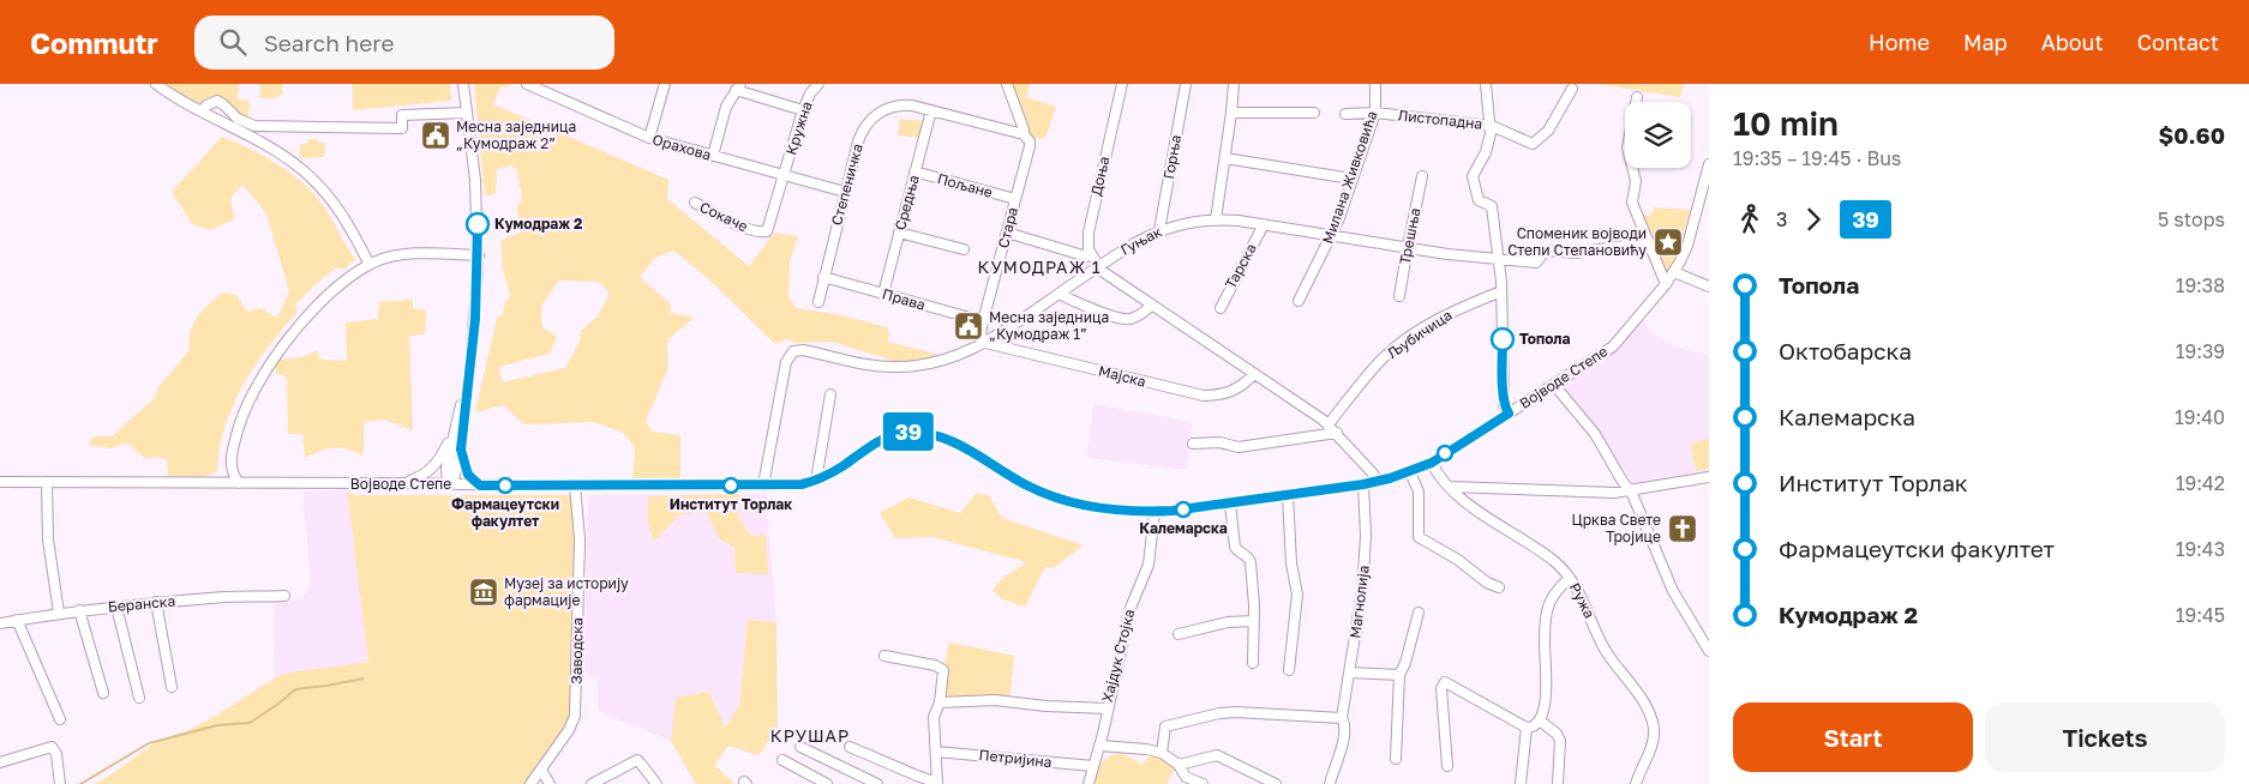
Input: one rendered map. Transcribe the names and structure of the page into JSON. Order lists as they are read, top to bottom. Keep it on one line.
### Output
{"streets":{"street":["Листопадна","Кружна","Орахова","Горња","Доња","Милана Живковића","Степеничка","Пољане","Средња","Сокаче","Стара","Трешња","Гуњак","Тарска","Права","Љубичица","Мајска","Војводе Степе","Ружа","Магнолија","Беранска","Заводска","Хајдук Стојка","Петријина"]},"crossings":[["Листопадна","Милана Живковића"],["Кружна","Орахова"],["Кружна","Сокаче"],["Орахова","Степеничка"],["Орахова","Сокаче"],["Горња","Гуњак"],["Доња","Гуњак"],["Доња","Љубичица"],["Доња","Мајска"],["Доња","Војводе Степе"],["Милана Живковића","Гуњак"],["Степеничка","Средња"],["Степеничка","Стара"],["Степеничка","Права"],["Пољане","Средња"],["Пољане","Стара"],["Средња","Права"],["Стара","Гуњак"],["Стара","Права"],["Стара","Мајска"],["Трешња","Гуњак"],["Гуњак","Тарска"],["Гуњак","Мајска"],["Гуњак","Војводе Степе"],["Војводе Степе","Ружа"],["Војводе Степе","Магнолија"],["Војводе Степе","Заводска"],["Војводе Степе","Хајдук Стојка"]],"districts":["КУМОДРАЖ 1","КРУШАР"],"places":{"public building":["Месна заједница „Кумодраж 2”","Месна заједница „Кумодраж 1”"],"other":["Кумодраж 2","Топола","Фармацеутски факултет","Институт Торлак","Калемарска"],"place":["Споменик војводи Степи Степановићу"],"church":["Црква Свете Тројице"],"museum":["Музеј за историју фармације"]},"lines":["bus line 39"],"page":{"header":"Commutr","search":"Search here","nav":["Home","Map","About","Contact"],"on_map":"39","heading":["10 min","19:35 – 19:45 · Bus","$0.60"],"legs":["3","39","5 stops"],"list":[{"name":"Топола","value":"19:38"},{"name":"Октобарска","value":"19:39"},{"name":"Калемарска","value":"19:40"},{"name":"Институт Торлак","value":"19:42"},{"name":"Фармацеутски факултет","value":"19:43"},{"name":"Кумодраж 2","value":"19:45"}],"buttons":["Start","Tickets"]}}
